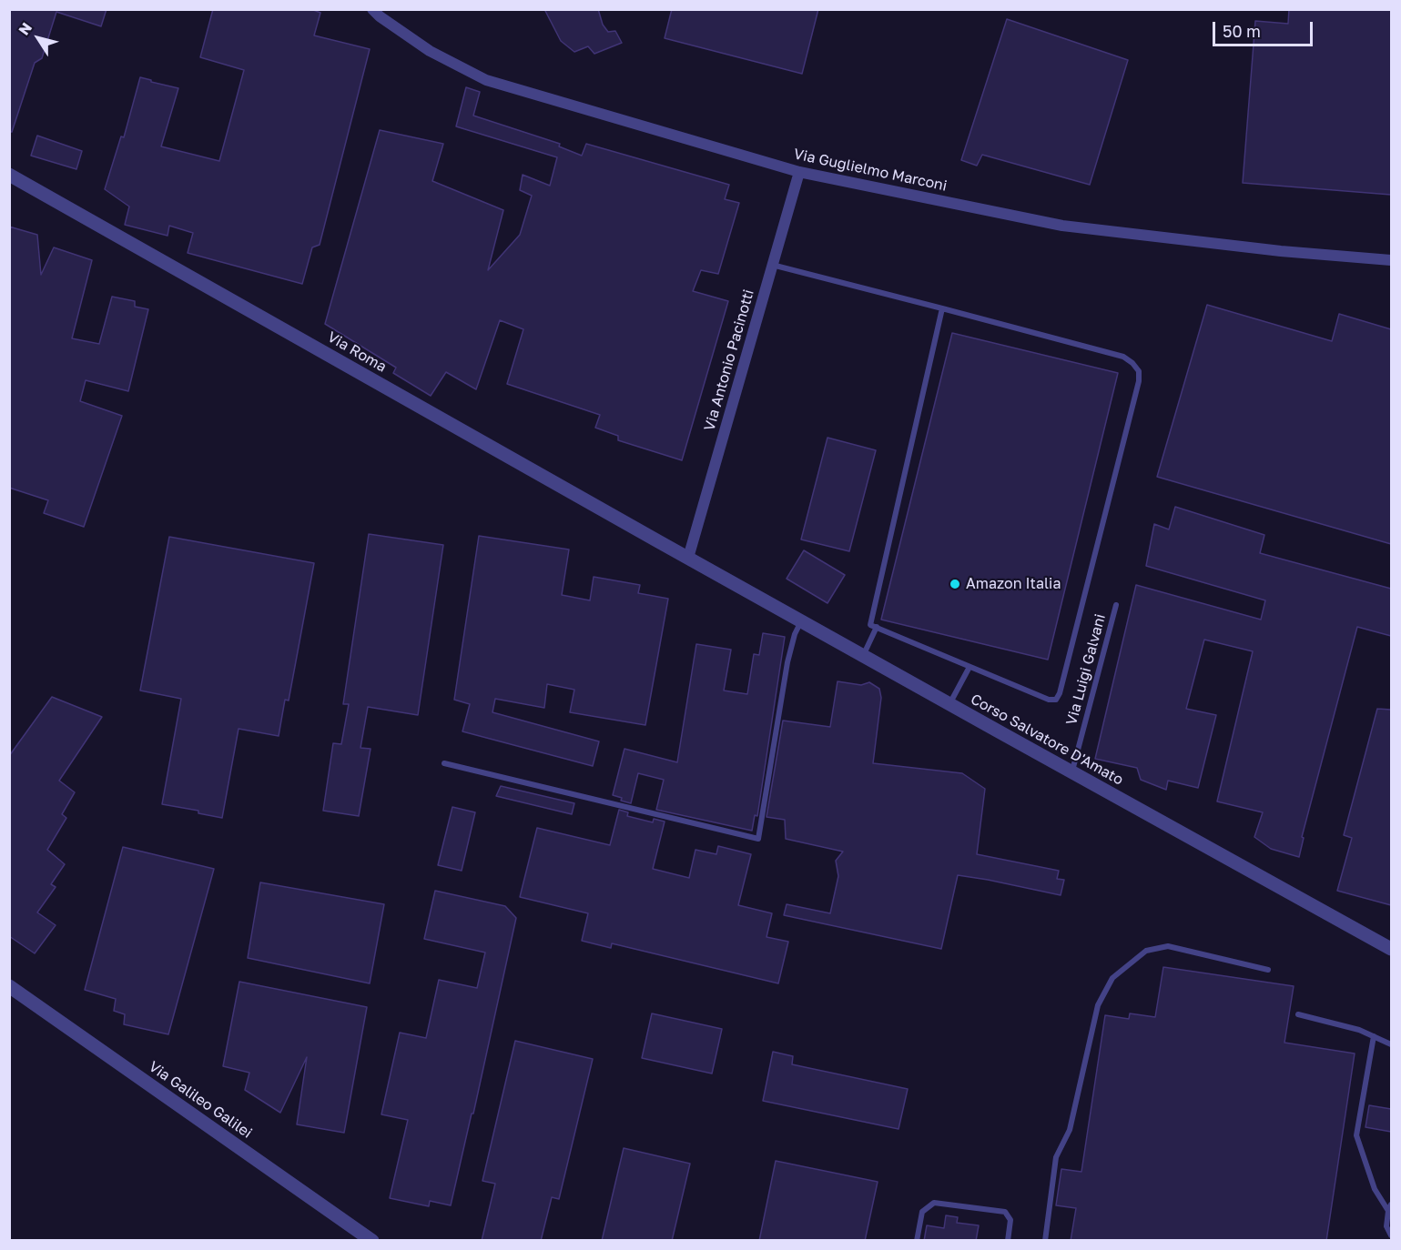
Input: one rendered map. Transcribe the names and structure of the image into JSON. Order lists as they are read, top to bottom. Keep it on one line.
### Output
{"streets":{"street":["Via Guglielmo Marconi","Via Roma","Via Antonio Pacinotti","Corso Salvatore D'Amato","Via Galileo Galilei"],"lane":["Via Luigi Galvani"]},"crossings":[["Via Guglielmo Marconi","Via Antonio Pacinotti"],["Via Roma","Via Antonio Pacinotti"],["Via Roma","Corso Salvatore D'Amato"],["Via Antonio Pacinotti","Corso Salvatore D'Amato"],["Via Luigi Galvani","Corso Salvatore D'Amato"]],"places":["Amazon Italia"],"scale_bar":"50 m","north":"top left"}
